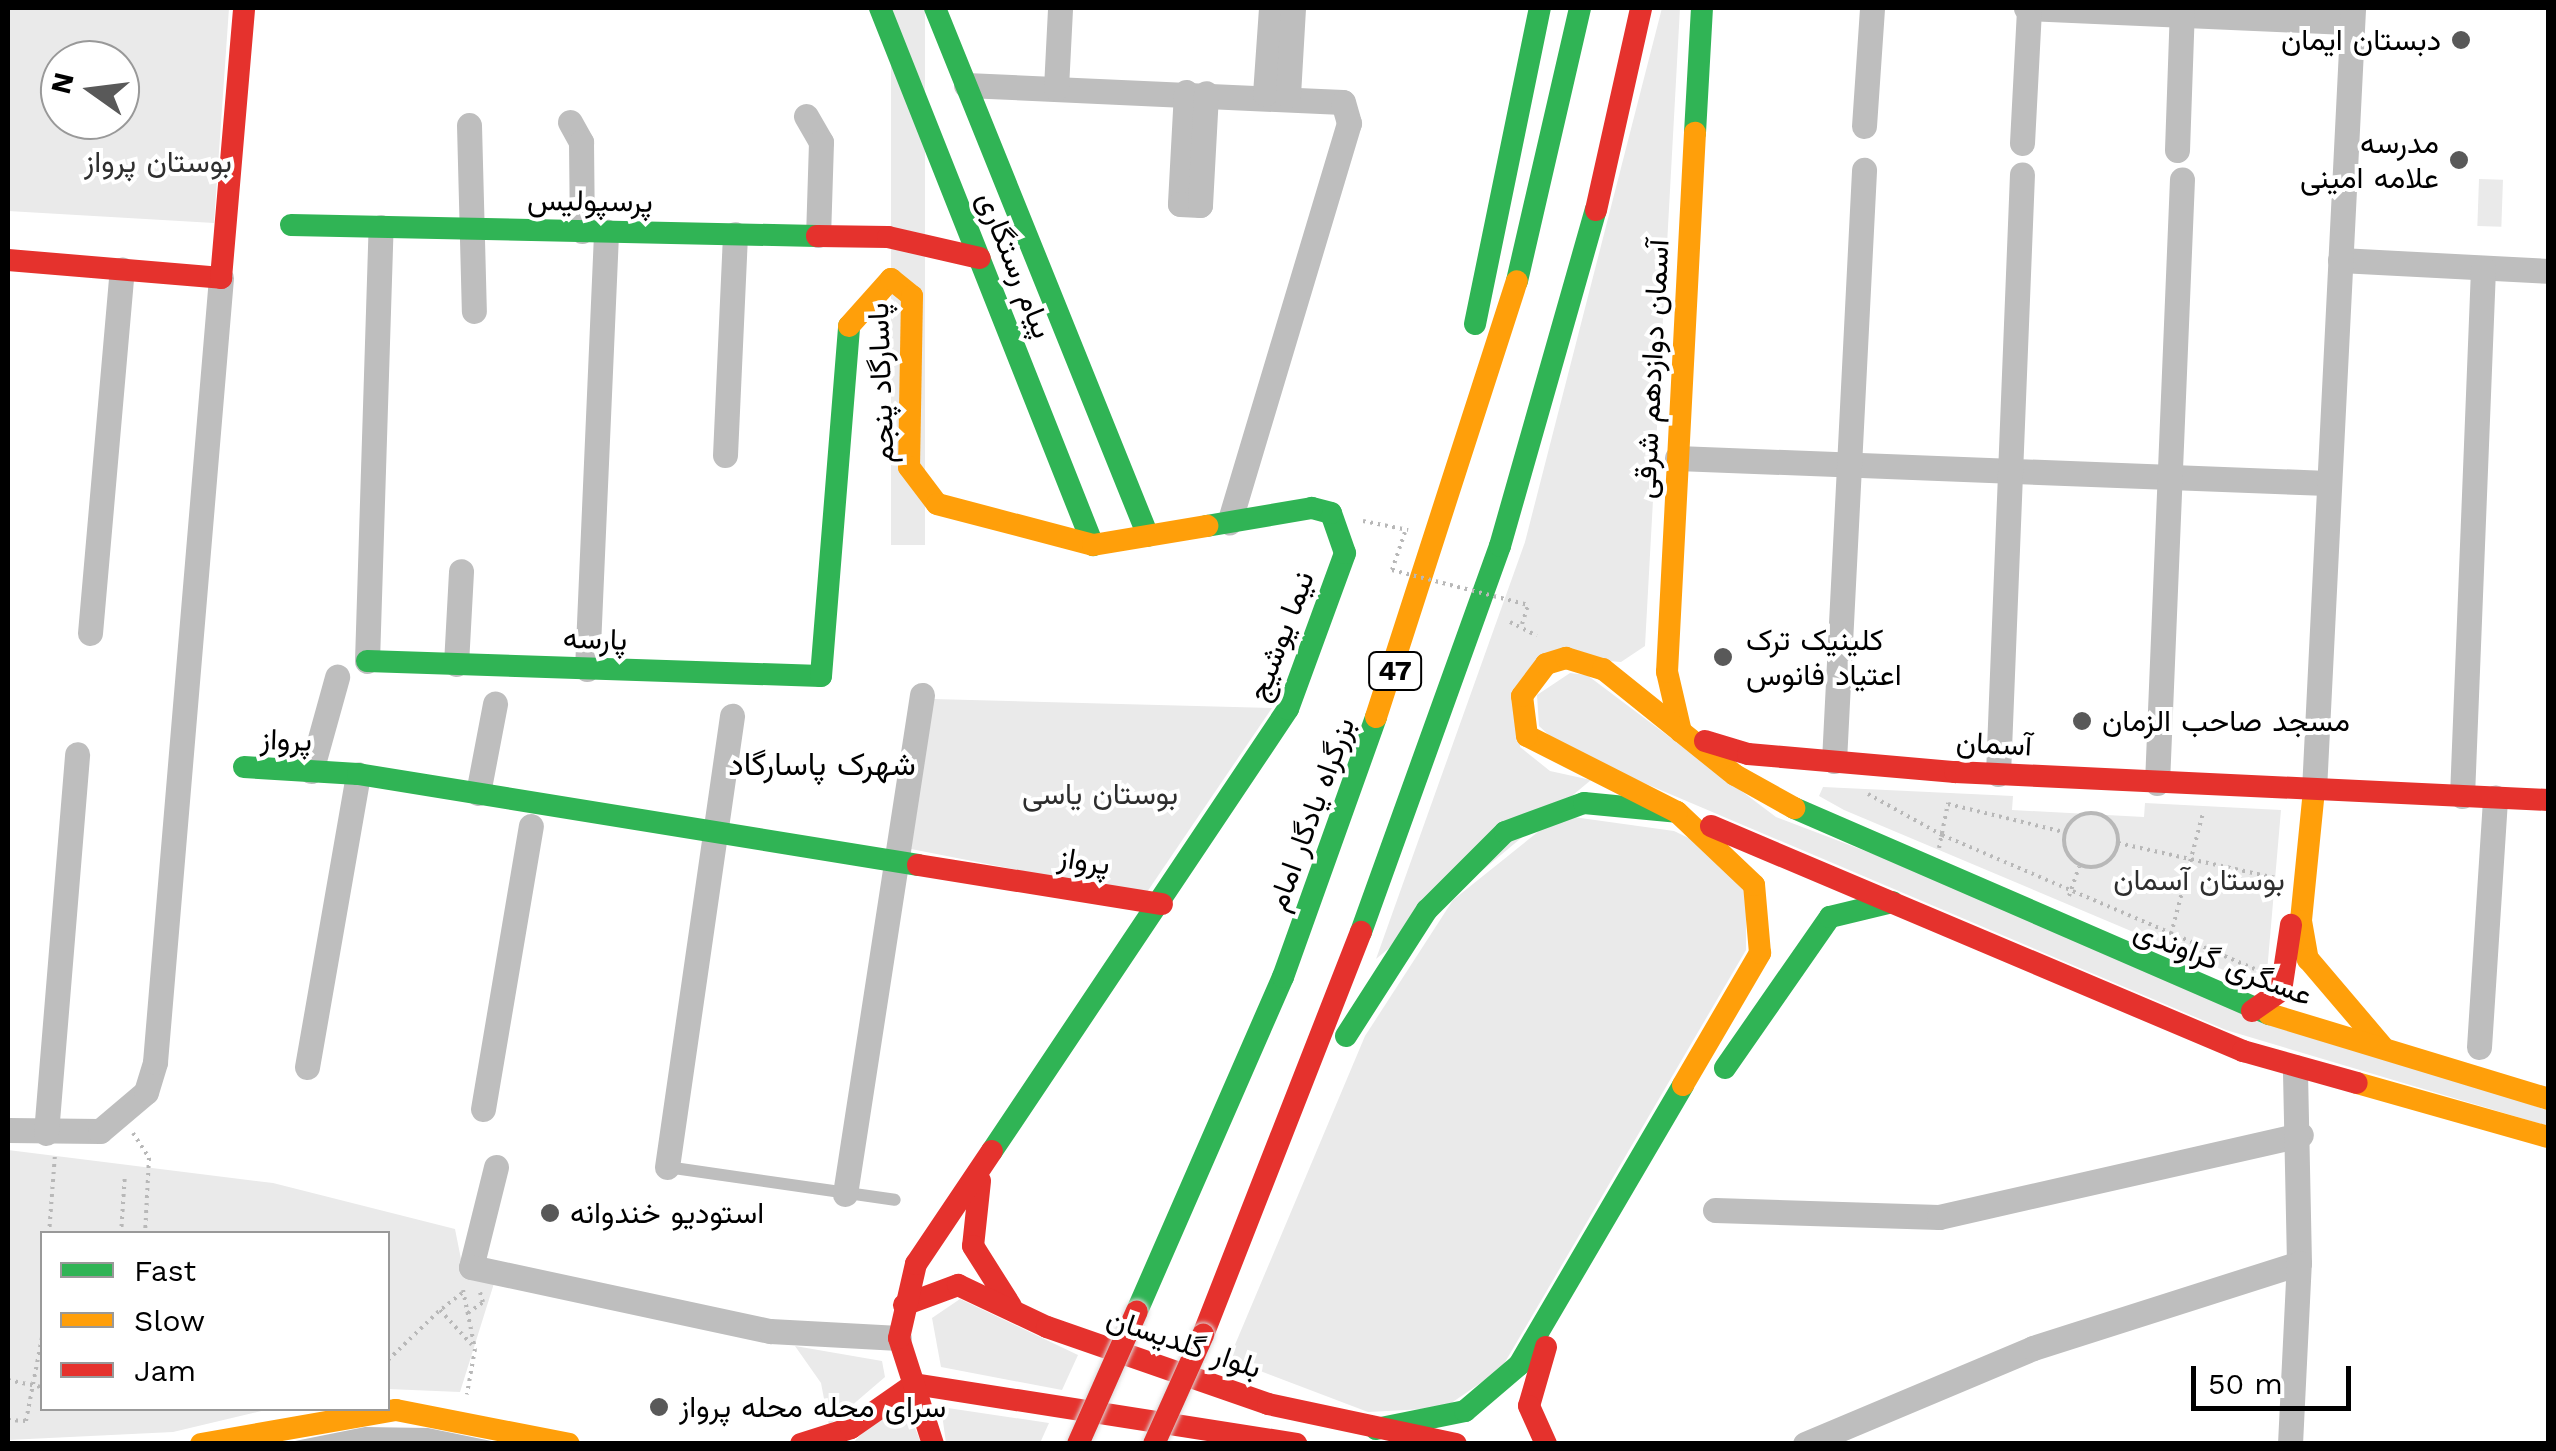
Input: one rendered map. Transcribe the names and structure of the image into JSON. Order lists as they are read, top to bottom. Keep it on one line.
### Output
{"streets":{"main road":["پرسپولیس","پیام رستگاری","آسمان دوازدهم شرقی","پاسارگاد پنجم","نیما یوشیج","پارسه","47","پرواز","آسمان","بزرگراه یادگار امام","عسگری گراوندی","بلوار گلدیسان"]},"crossings":[["پرسپولیس","پیام رستگاری"],["پیام رستگاری","پاسارگاد پنجم"],["آسمان دوازدهم شرقی","آسمان"],["آسمان دوازدهم شرقی","عسگری گراوندی"],["پاسارگاد پنجم","پارسه"],["نیما یوشیج","پرواز"],["آسمان","عسگری گراوندی"]],"districts":["شهرک پاسارگاد"],"parks":["بوستان پرواز","بوستان یاسی","بوستان آسمان"],"places":["دبستان ایمان","مدرسه علامه امینی","کلینیک ترک اعتیاد فانوس","مسجد صاحب الزمان","استودیو خندوانه","سرای محله محله پرواز"],"legend":["Fast","Slow","Jam"],"scale_bar":"50 m","north":"left"}
